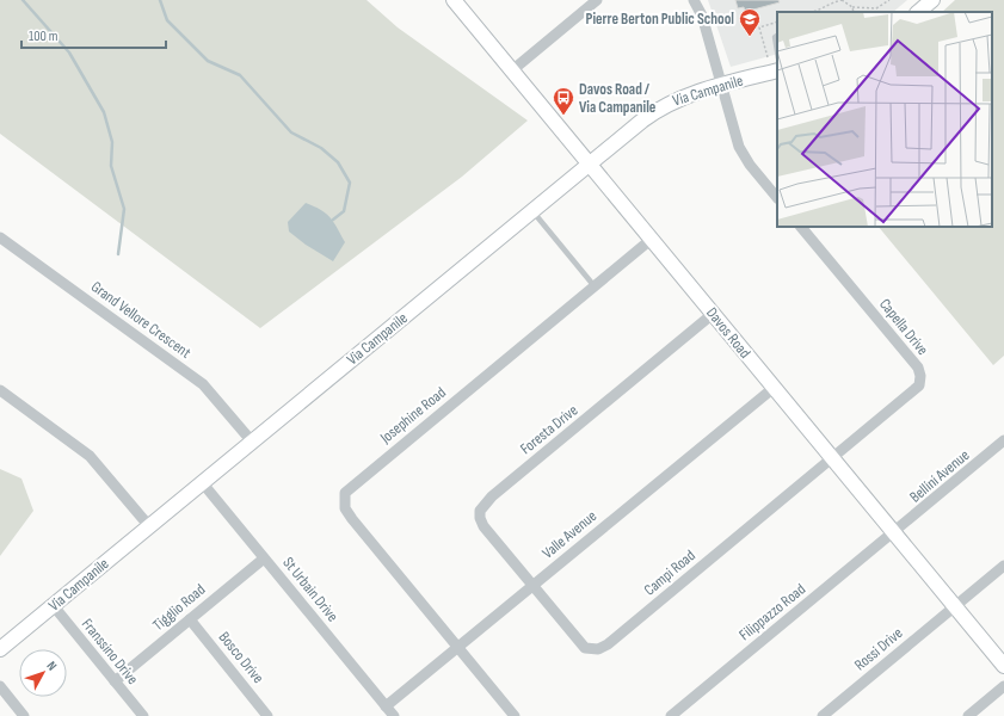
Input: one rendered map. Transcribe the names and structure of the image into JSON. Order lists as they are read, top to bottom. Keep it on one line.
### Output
{"streets":{"street":["Via Campanile","Grand Vellore Crescent","Capella Drive","Davos Road","Josephine Road","Foresta Drive","Bellini Avenue","Valle Avenue","Campi Road","St Urbain Drive","Tigglio Road","Filippazzo Road","Rossi Drive","Franssino Drive","Bosco Drive"]},"crossings":[["Via Campanile","Grand Vellore Crescent"],["Via Campanile","Davos Road"],["Via Campanile","St Urbain Drive"],["Via Campanile","Franssino Drive"],["Capella Drive","Davos Road"],["Capella Drive","Campi Road"],["Davos Road","Josephine Road"],["Davos Road","Foresta Drive"],["Davos Road","Bellini Avenue"],["Davos Road","Valle Avenue"],["Davos Road","Campi Road"],["Davos Road","Filippazzo Road"],["Davos Road","Rossi Drive"],["Josephine Road","Valle Avenue"],["Foresta Drive","Valle Avenue"],["Foresta Drive","Campi Road"],["Bellini Avenue","Filippazzo Road"],["Valle Avenue","Campi Road"],["Valle Avenue","St Urbain Drive"],["St Urbain Drive","Tigglio Road"],["Tigglio Road","Franssino Drive"],["Tigglio Road","Bosco Drive"]],"places":{"school or university":["Pierre Berton Public School"],"bus stop":["Davos Road / Via Campanile"]},"scale_bar":"100 m","north":"top right"}
